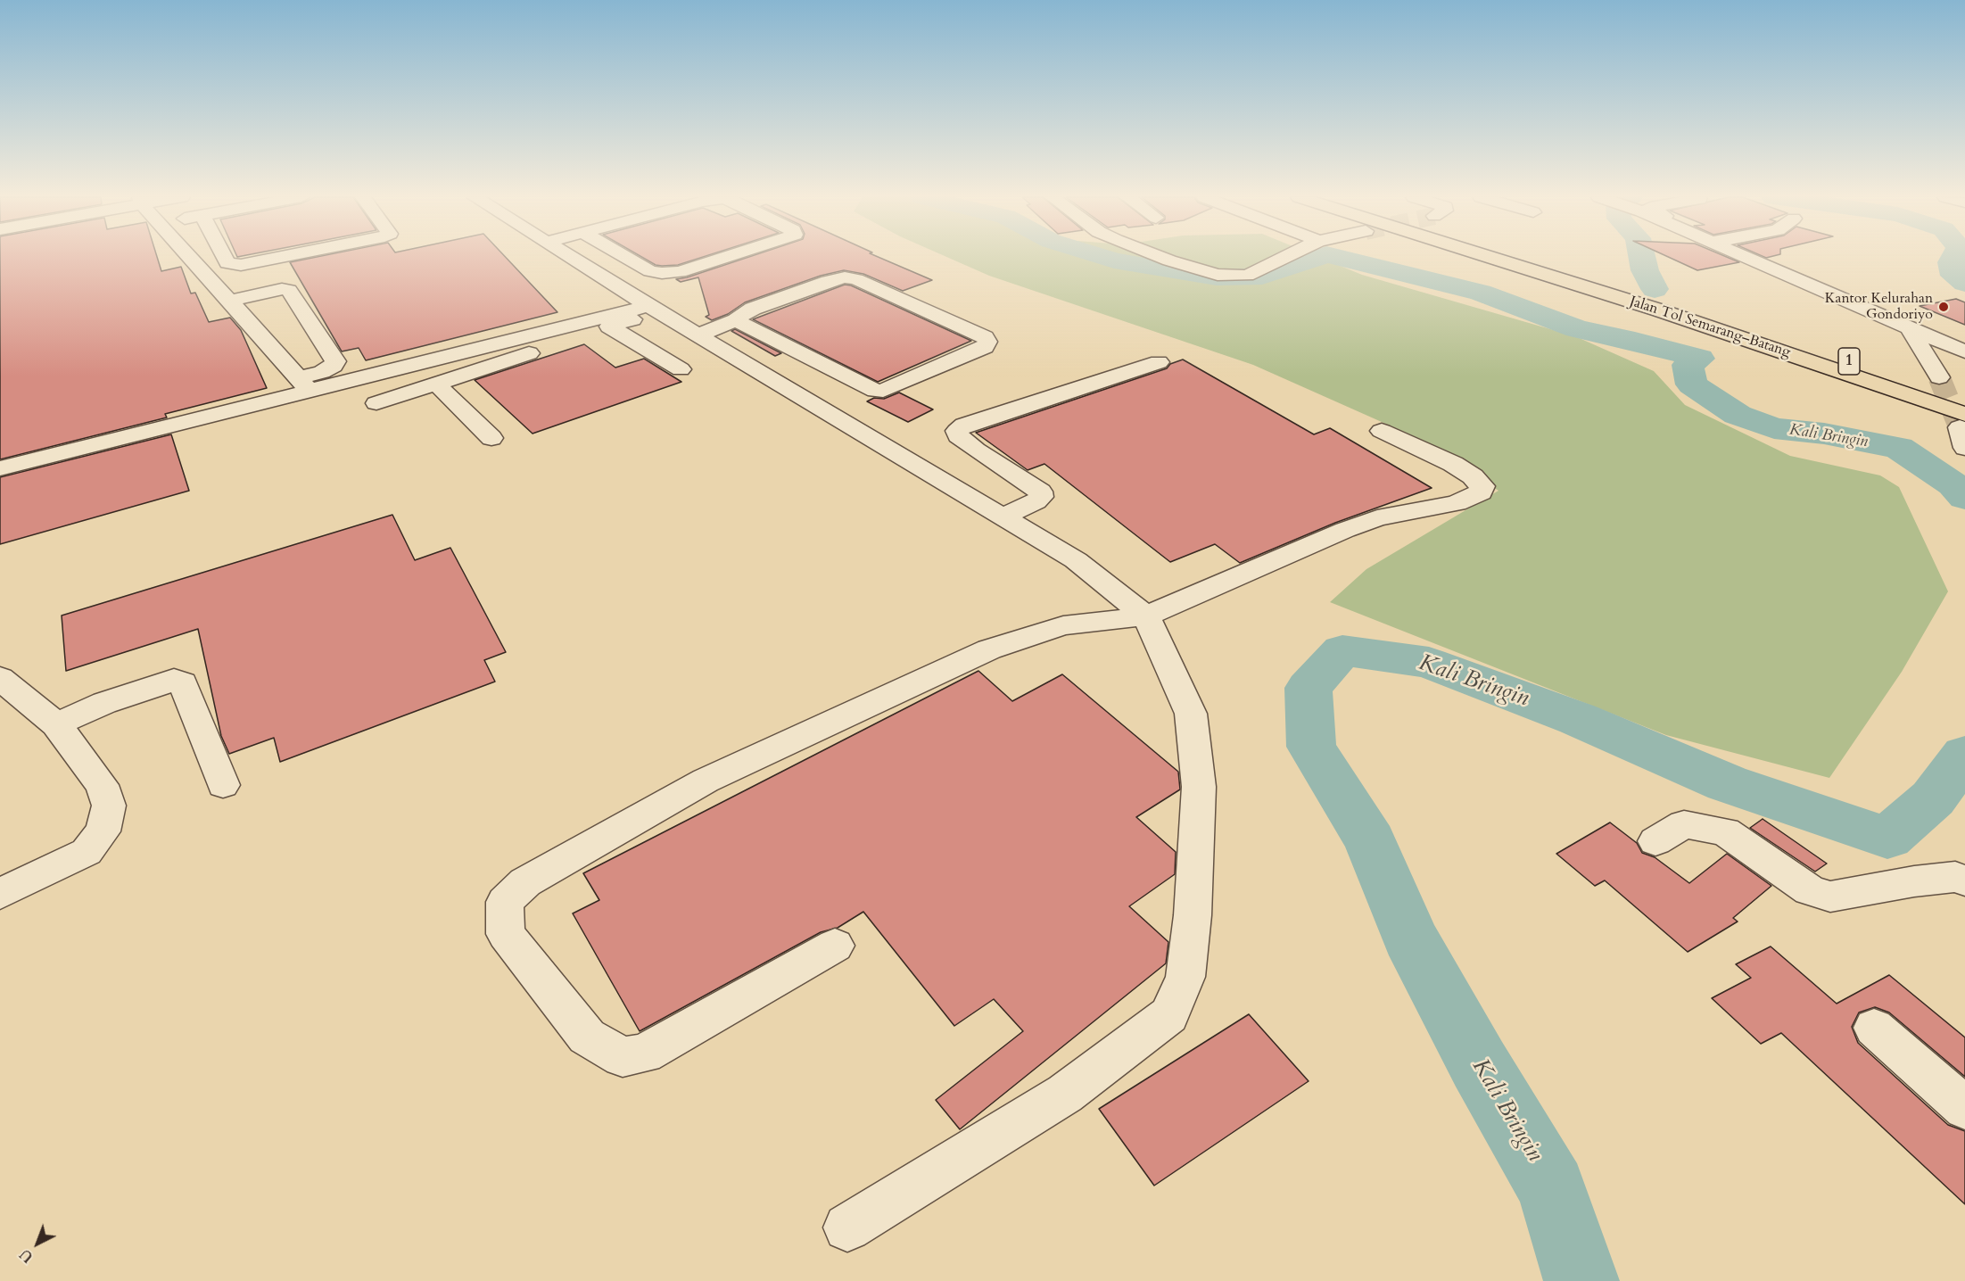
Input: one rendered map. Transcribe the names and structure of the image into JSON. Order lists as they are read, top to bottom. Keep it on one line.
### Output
{"streets":{"highway":["Jalan Tol Semarang–Batang","1"]},"water":["Kali Bringin"],"places":["Kantor Kelurahan Gondoriyo"],"north":"bottom left"}
